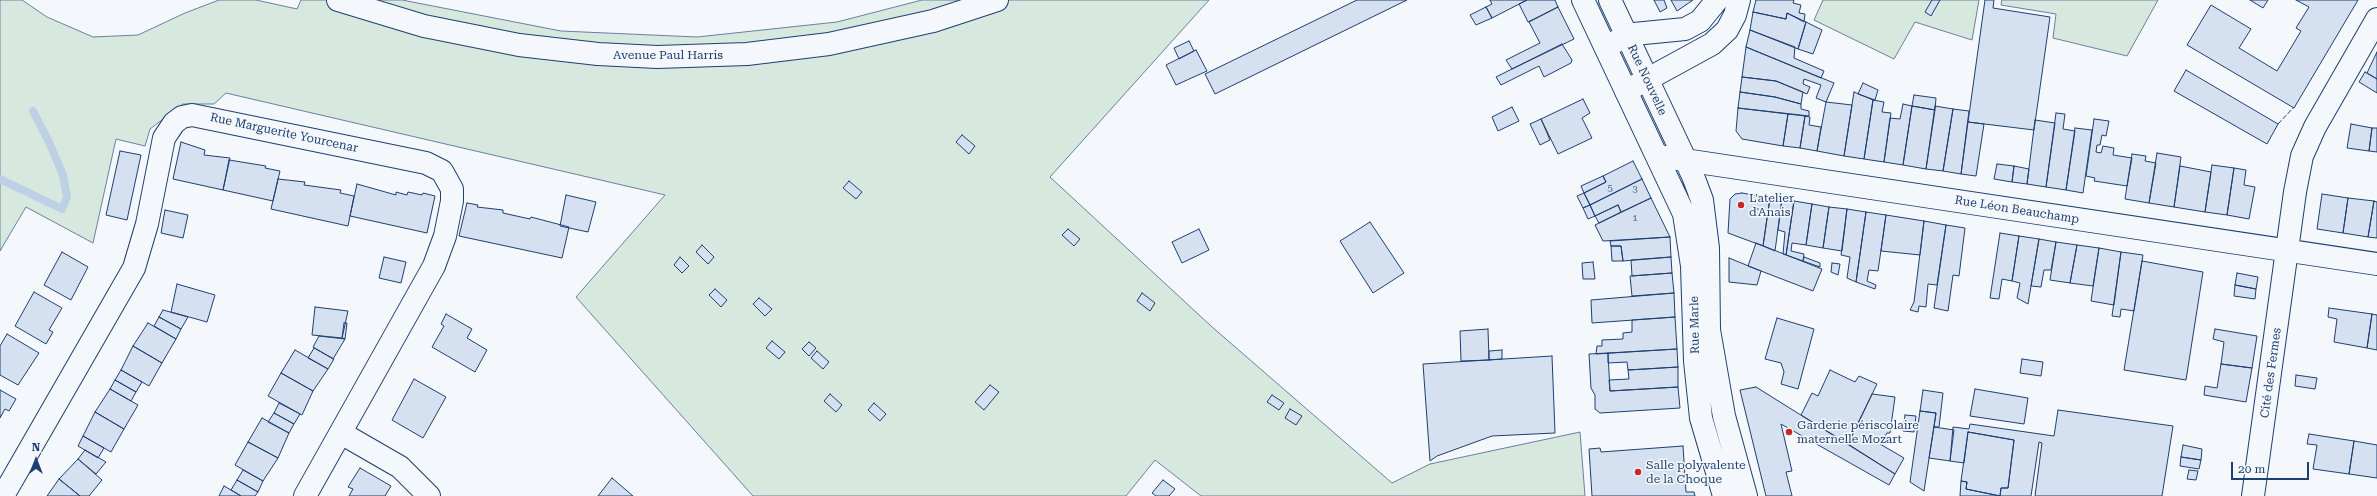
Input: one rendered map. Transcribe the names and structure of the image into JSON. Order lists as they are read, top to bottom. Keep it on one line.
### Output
{"streets":{"street":["Avenue Paul Harris","Rue Nouvelle","Rue Marguerite Yourcenar","Rue Léon Beauchamp","Rue Marle","Cité des Fermes"]},"crossings":[["Rue Nouvelle","Rue Léon Beauchamp"],["Rue Nouvelle","Rue Marle"],["Rue Léon Beauchamp","Rue Marle"],["Rue Léon Beauchamp","Cité des Fermes"]],"places":["L'atelier d'Anais","Garderie périscolaire maternelle Mozart","Salle polyvalente de la Choque"],"house_numbers":["5","3","1"],"scale_bar":"20 m","north":"top"}
